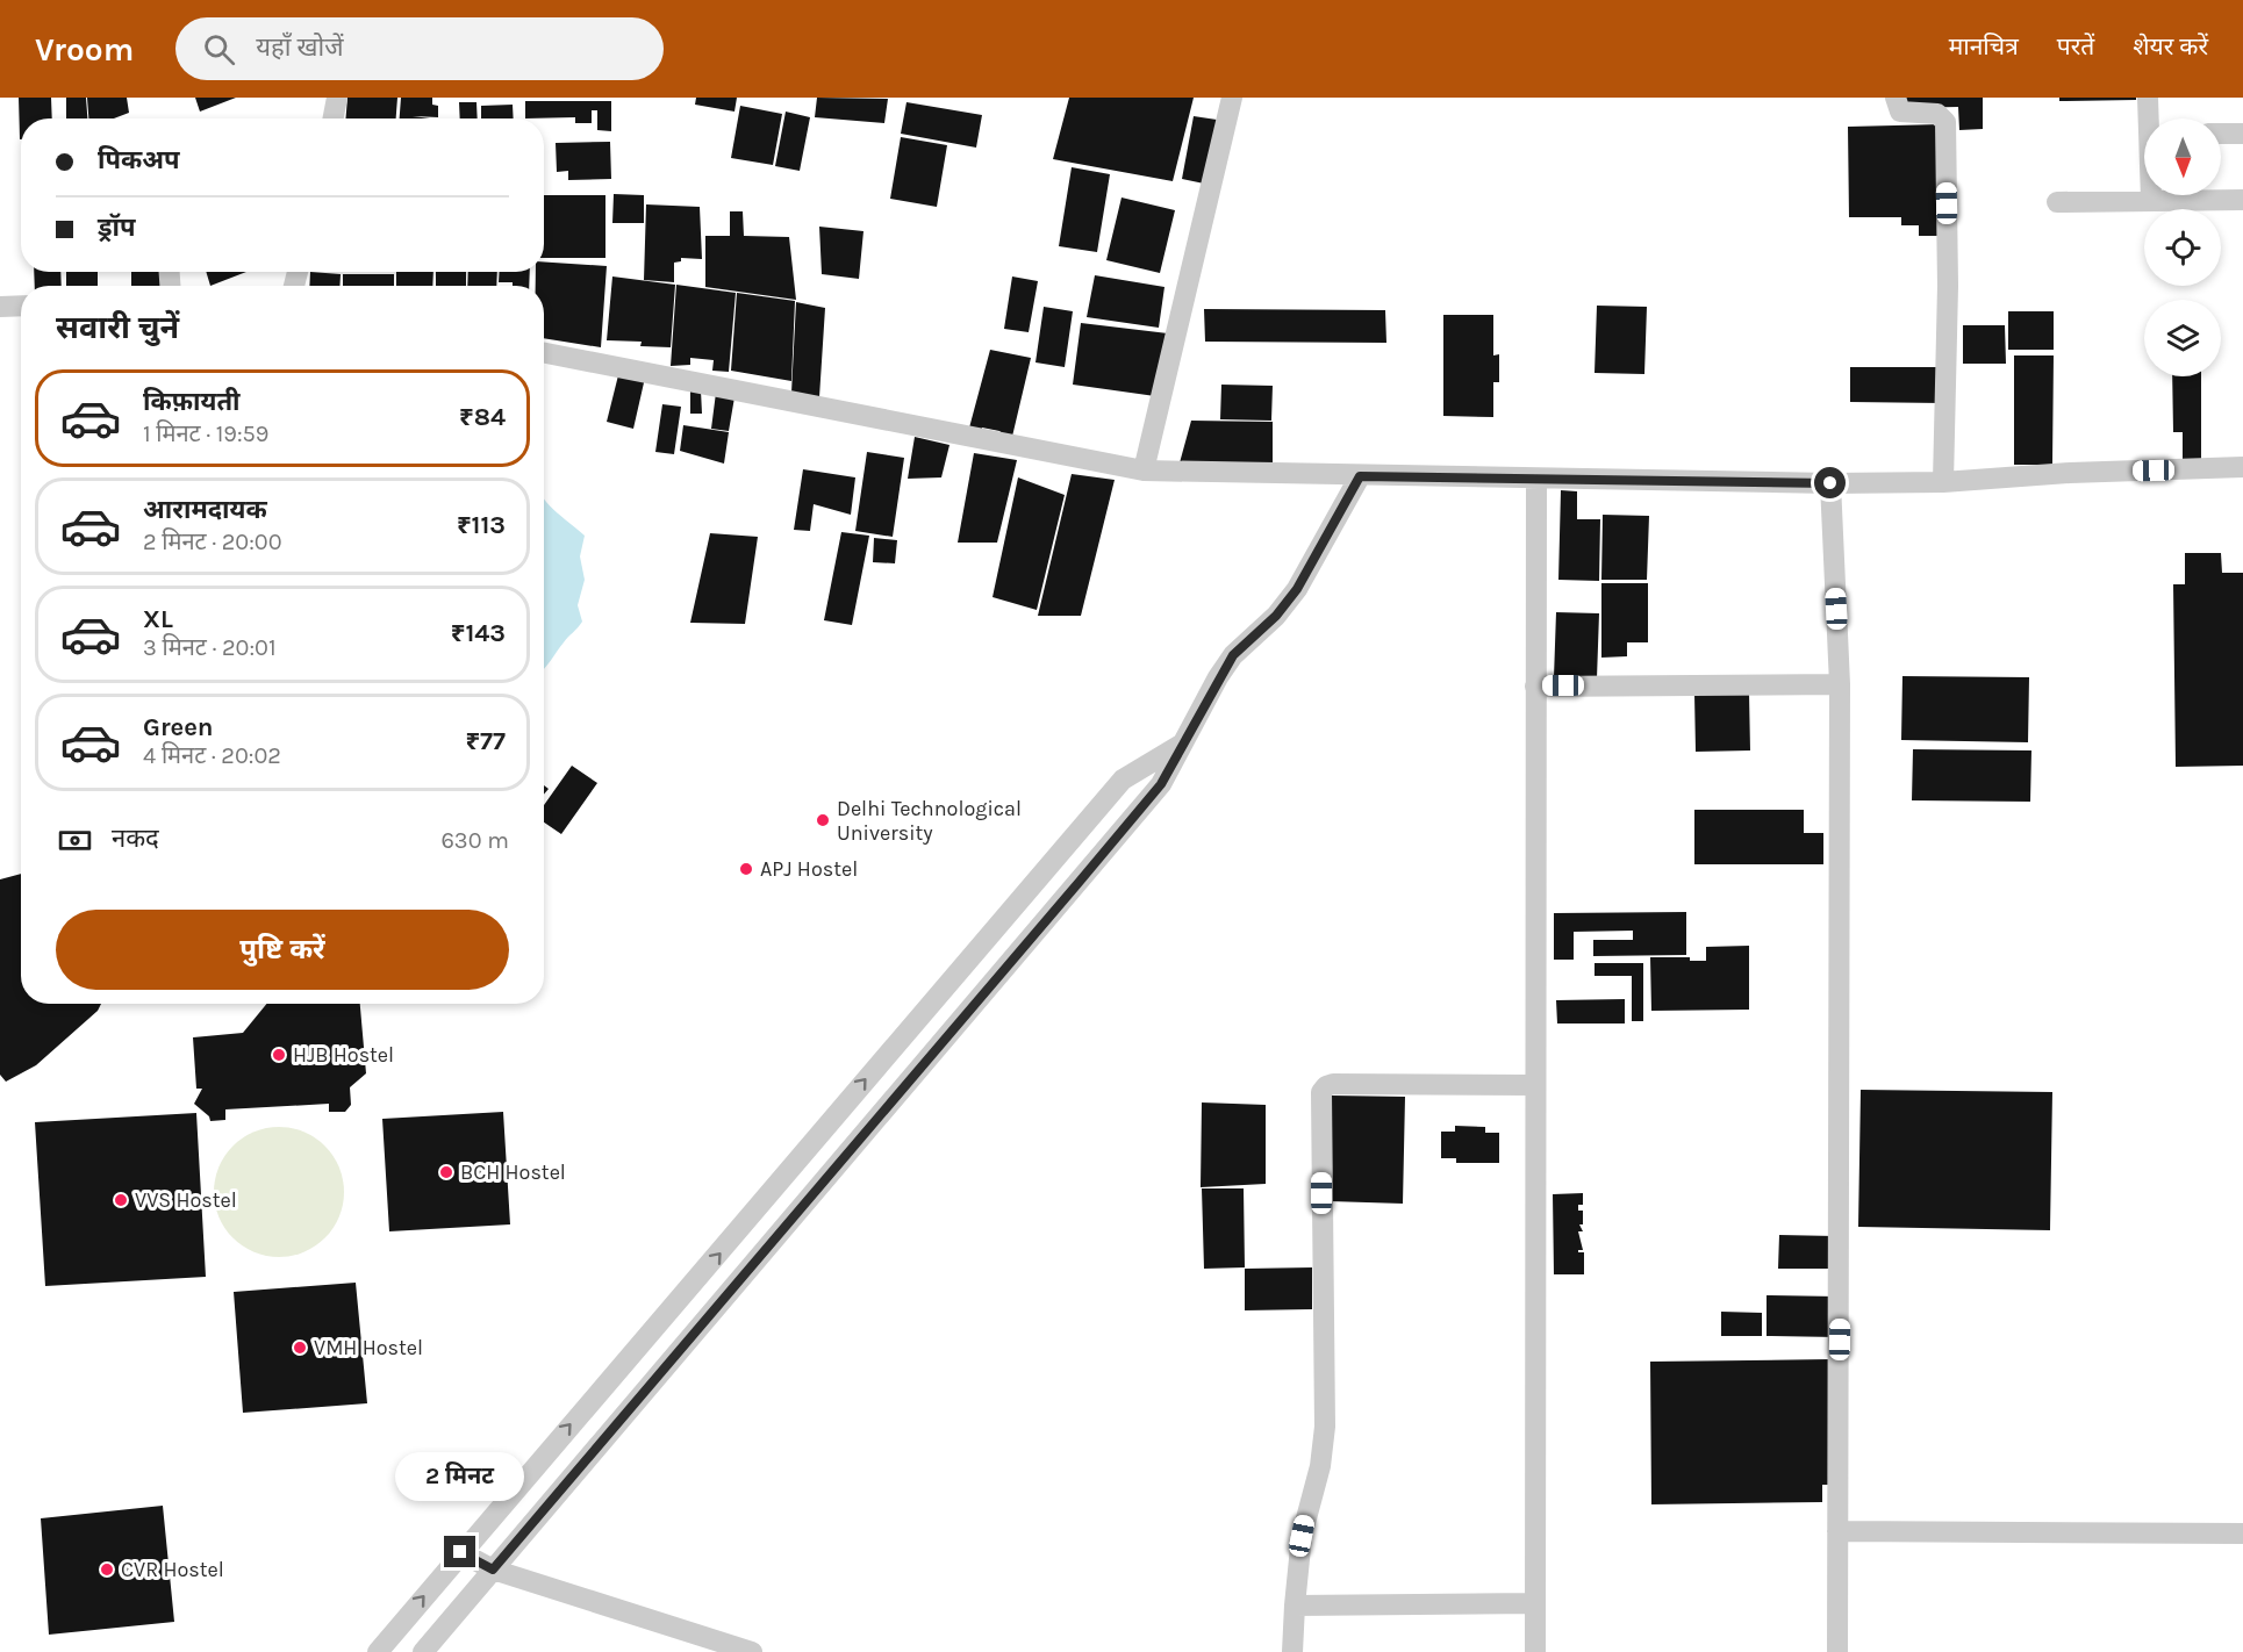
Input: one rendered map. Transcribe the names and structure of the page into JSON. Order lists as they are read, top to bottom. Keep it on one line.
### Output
{"places":["Delhi Technological University","APJ Hostel","HJB Hostel","BCH Hostel","VVS Hostel","VMH Hostel","CVR Hostel"],"north":"bottom","page":{"header":"Vroom","search":"यहाँ खोजें","nav":["मानचित्र","परतें","शेयर करें"],"banner":["पिकअप","ड्रॉप"],"heading":"सवारी चुनें","list":[{"name":"किफ़ायती","note":"1 मिनट · 19:59","value":"₹84"},{"name":"आरामदायक","note":"2 मिनट · 20:00","value":"₹113"},{"name":"XL","note":"3 मिनट · 20:01","value":"₹143"},{"name":"Green","note":"4 मिनट · 20:02","value":"₹77"}],"pay":["नकद","630 m"],"buttons":"पुष्टि करें","bubble":"2 मिनट"}}
